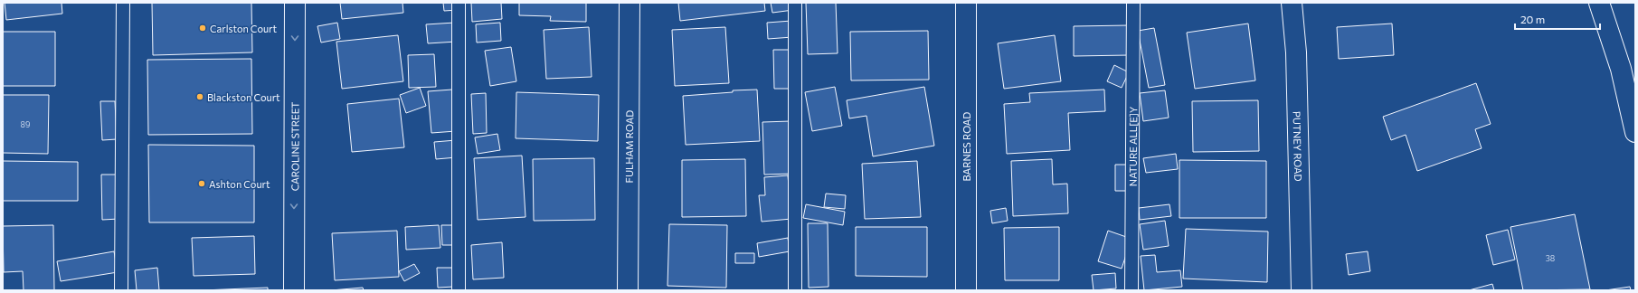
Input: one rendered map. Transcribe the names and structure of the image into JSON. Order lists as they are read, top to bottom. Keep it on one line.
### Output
{"streets":{"street":["CAROLINE STREET","FULHAM ROAD","BARNES ROAD","PUTNEY ROAD"],"lane":["NATURE ALL[E]Y"]},"one_way":["CAROLINE STREET"],"places":["Carlston Court","Blackston Court","Ashton Court"],"house_numbers":["89","38"],"scale_bar":"20 m"}
